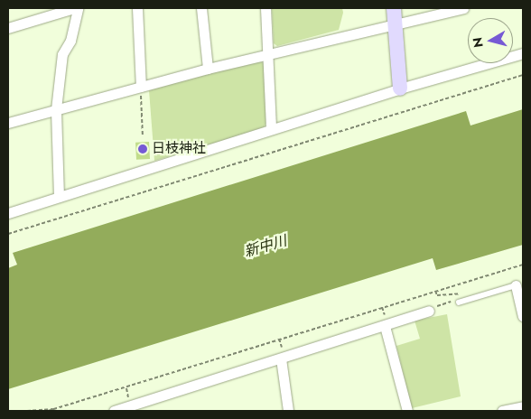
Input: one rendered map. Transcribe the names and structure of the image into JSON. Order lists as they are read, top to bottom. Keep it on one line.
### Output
{"water":["新中川"],"places":["日枝神社"],"north":"left"}
